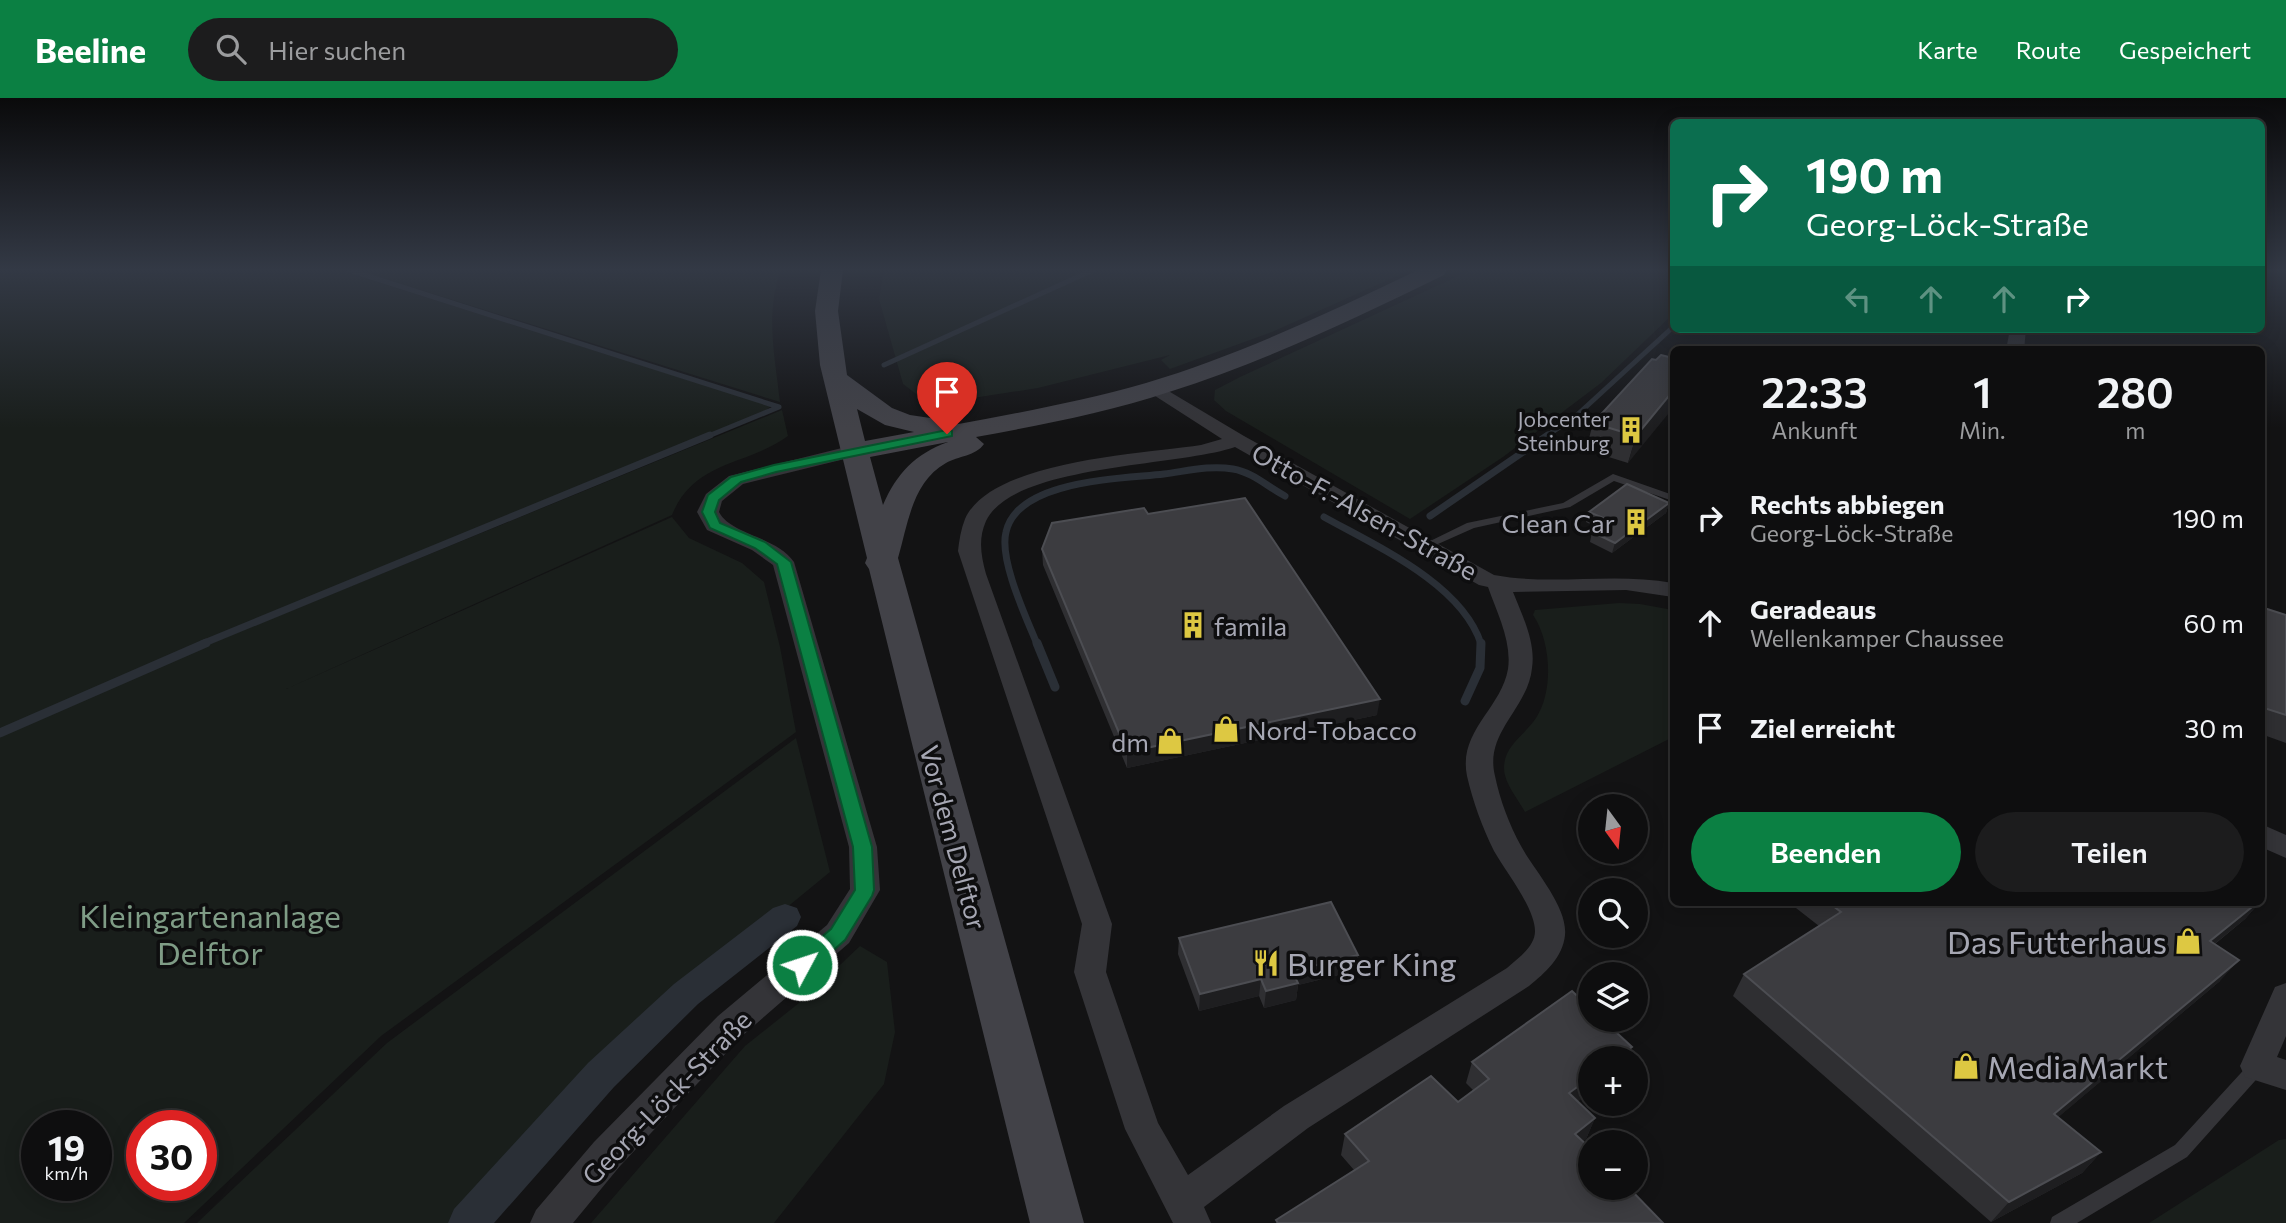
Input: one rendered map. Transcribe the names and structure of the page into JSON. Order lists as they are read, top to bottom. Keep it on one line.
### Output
{"streets":{"main road":["Vor dem Delftor"],"street":["Otto-F.-Alsen-Straße","Georg-Löck-Straße"]},"crossings":[["Vor dem Delftor","Georg-Löck-Straße"]],"parks":["Kleingartenanlage Delftor"],"places":{"building":["Jobcenter Steinburg","Clean Car","famila"],"shop":["Nord-Tobacco","dm","Das Futterhaus","MediaMarkt"],"restaurant":["Burger King"]},"north":"bottom","page":{"header":"Beeline","search":"Hier suchen","nav":["Karte","Route","Gespeichert"],"turn":["190 m","Georg-Löck-Straße"],"eta":["22:33","Ankunft","1","Min.","280","m"],"list":[{"name":"Rechts abbiegen","note":"Georg-Löck-Straße","value":"190 m"},{"name":"Geradeaus","note":"Wellenkamper Chaussee","value":"60 m"},{"name":"Ziel erreicht","value":"30 m"}],"map_buttons":["+","−"],"buttons":["Beenden","Teilen"],"speed":"19 km/h","limit":"30"}}
